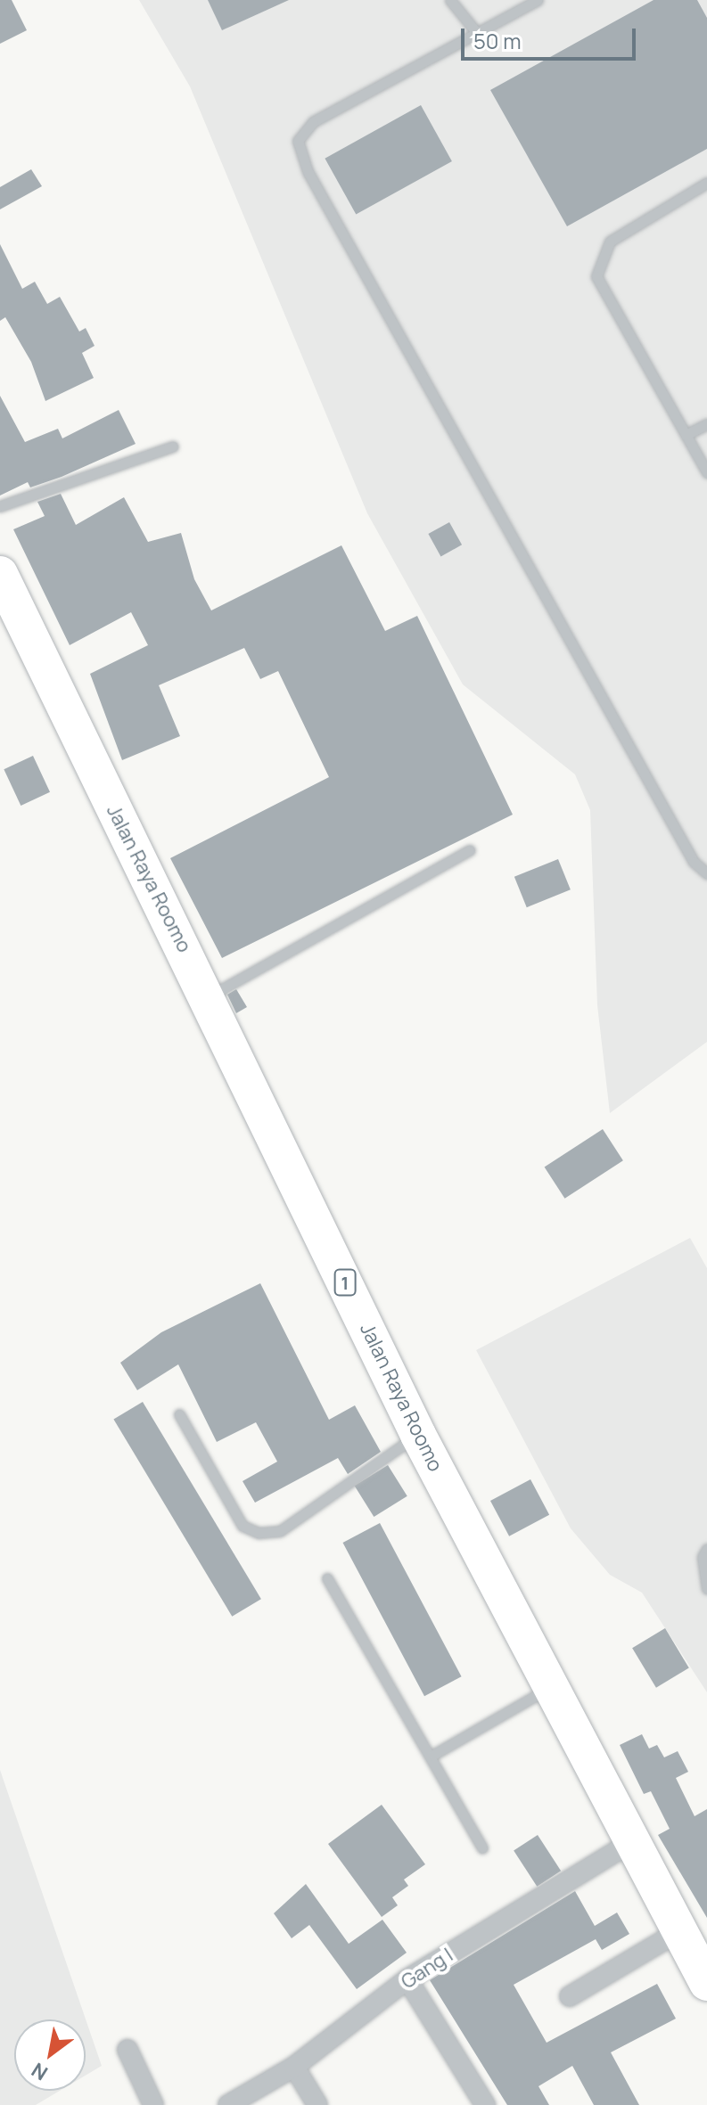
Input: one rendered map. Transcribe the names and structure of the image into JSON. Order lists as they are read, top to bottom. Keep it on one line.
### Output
{"streets":{"highway":["Jalan Raya Roomo","1"],"street":["Gang I"]},"crossings":[["Jalan Raya Roomo","Gang I"]],"scale_bar":"50 m","north":"bottom left"}
